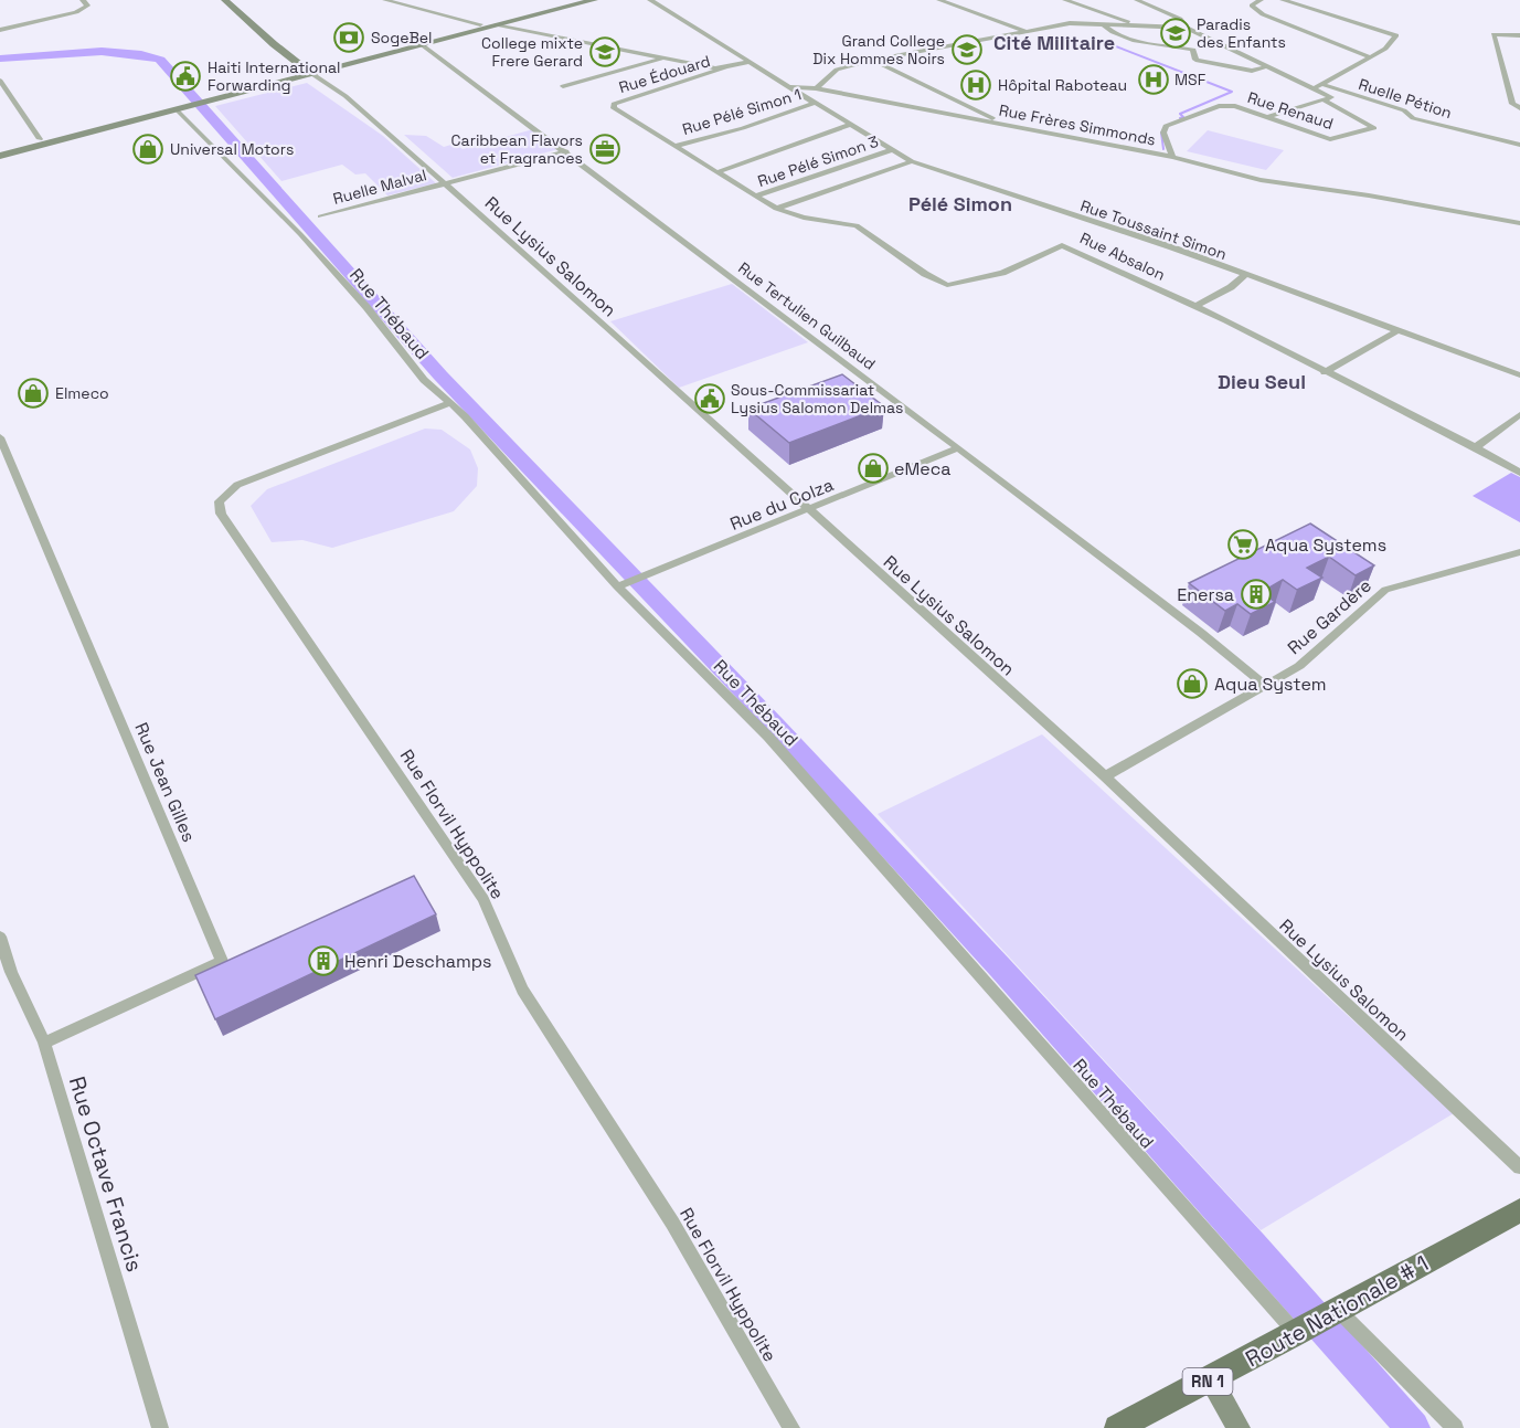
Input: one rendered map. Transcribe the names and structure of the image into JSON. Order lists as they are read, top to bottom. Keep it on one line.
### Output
{"streets":{"main road":["Route Nationale # 1","RN 1"],"street":["Rue Édouard","Ruelle Pétion","Rue Renaud","Rue Pélé Simon 1","Rue Frères Simmonds","Rue Pélé Simon 3","Ruelle Malval","Rue Toussaint Simon","Rue Lysius Salomon","Rue Absalon","Rue Thébaud","Rue Tertulien Guilbaud","Rue du Colza","Rue Gardère","Rue Jean Gilles","Rue Florvil Hyppolite","Rue Octave Francis"]},"crossings":[["Rue Édouard","Rue Absalon"],["Rue Renaud","Rue Frères Simmonds"],["Rue Pélé Simon 1","Rue Toussaint Simon"],["Rue Pélé Simon 1","Rue Absalon"],["Rue Frères Simmonds","Rue Toussaint Simon"],["Rue Pélé Simon 3","Rue Toussaint Simon"],["Rue Pélé Simon 3","Rue Absalon"],["Ruelle Malval","Rue Lysius Salomon"],["Ruelle Malval","Rue Tertulien Guilbaud"],["Rue Lysius Salomon","Rue du Colza"],["Rue Lysius Salomon","Rue Gardère"],["Rue Thébaud","Rue du Colza"],["Rue Thébaud","Rue Florvil Hyppolite"],["Rue Thébaud","Route Nationale # 1"],["Rue Tertulien Guilbaud","Rue du Colza"],["Rue Tertulien Guilbaud","Rue Gardère"],["Rue Jean Gilles","Rue Octave Francis"]],"districts":["Cité Militaire","Pélé Simon","Dieu Seul"],"places":{"school or university":["Paradis des Enfants","Grand College Dix Hommes Noirs","College mixte Frere Gerard"],"bank":["SogeBel"],"public building":["Haiti International Forwarding","Sous-Commissariat Lysius Salomon Delmas"],"hospital":["MSF","Hôpital Raboteau"],"shop":["Universal Motors","Elmeco","eMeca","Aqua System"],"office":["Caribbean Flavors et Fragrances"],"supermarket":["Aqua Systems"],"building":["Enersa","Henri Deschamps"]}}
